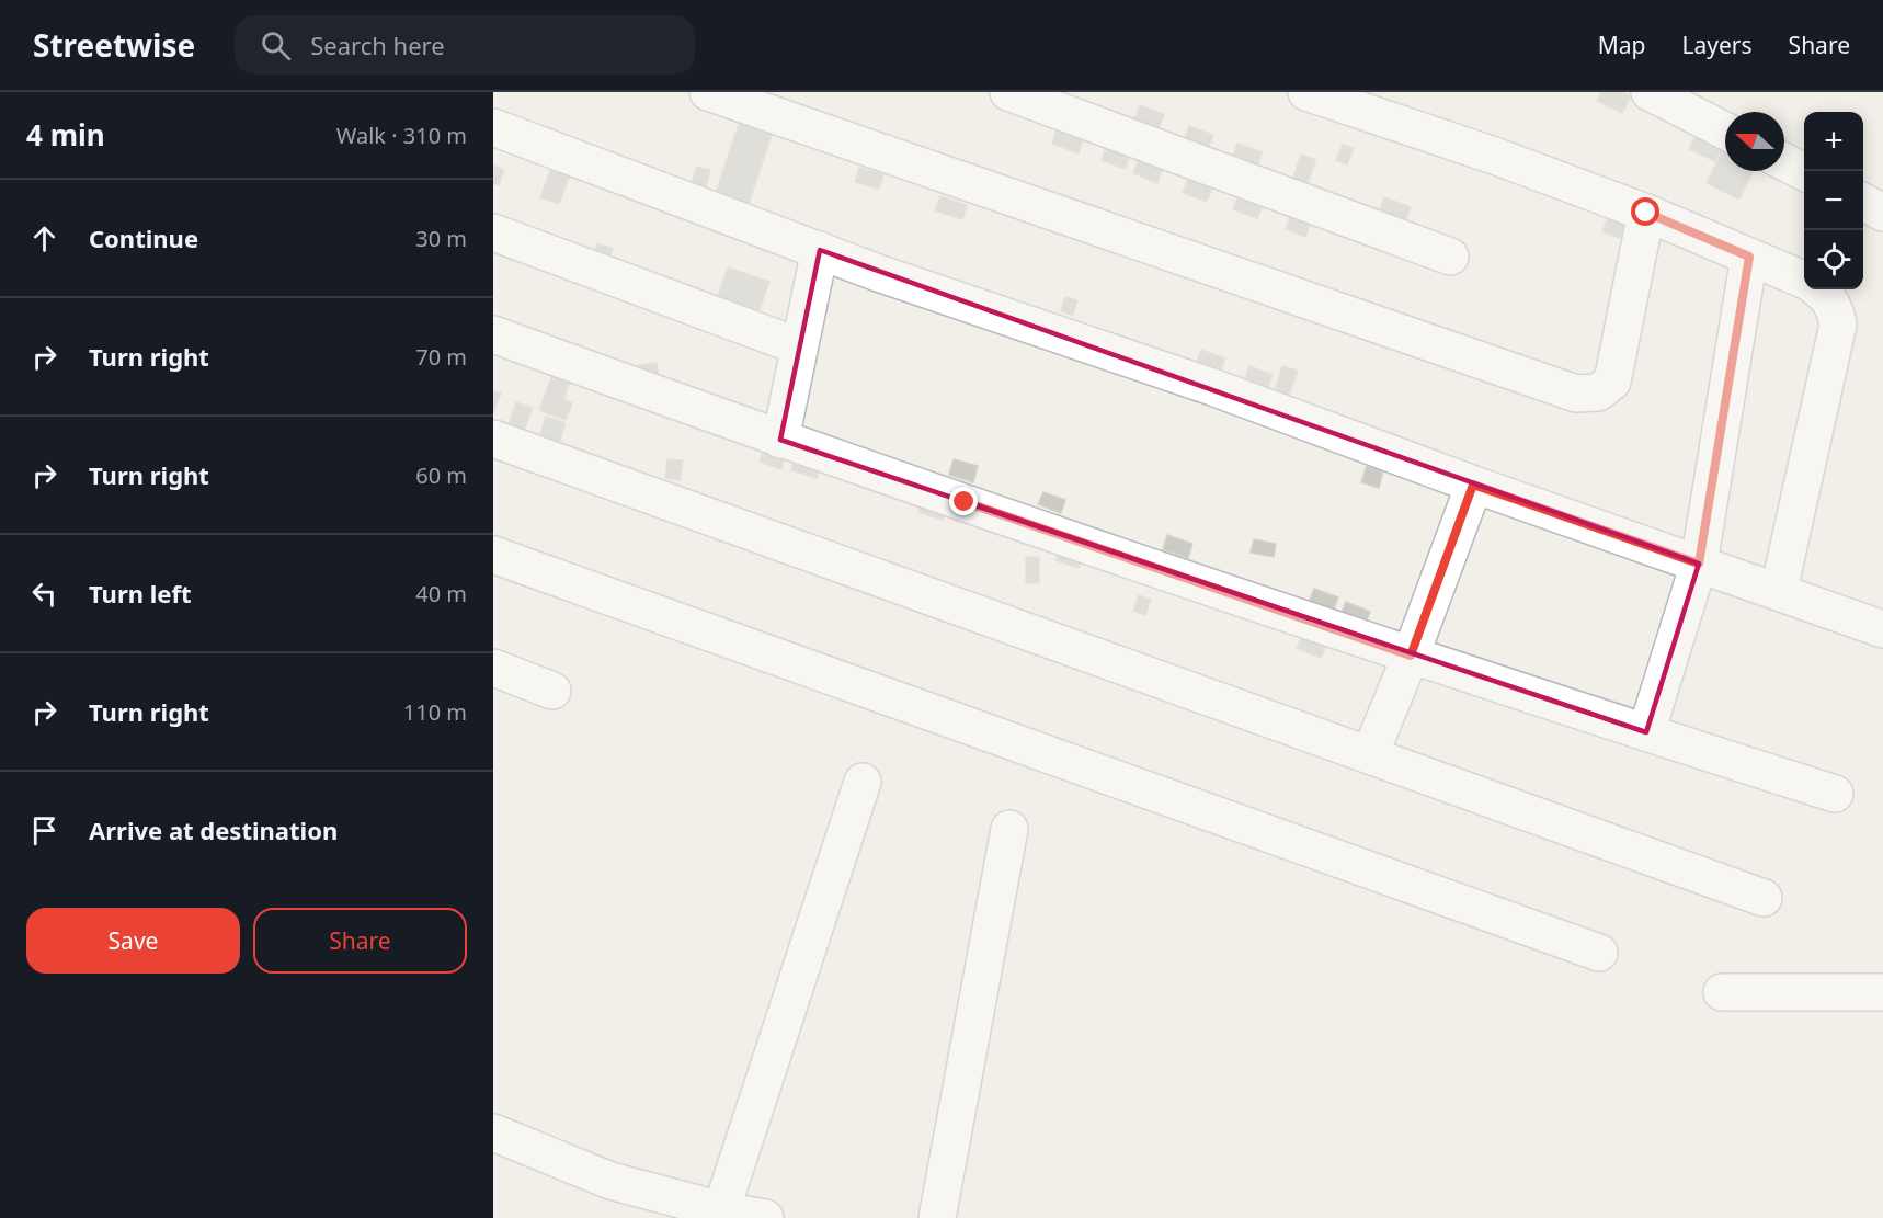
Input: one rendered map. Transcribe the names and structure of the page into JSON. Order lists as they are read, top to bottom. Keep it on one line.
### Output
{"north":"left","page":{"header":"Streetwise","search":"Search here","nav":["Map","Layers","Share"],"heading":["4 min","Walk · 310 m"],"map_buttons":["+","−"],"list":[["Continue","30 m"],["Turn right","70 m"],["Turn right","60 m"],["Turn left","40 m"],["Turn right","110 m"],"Arrive at destination"],"buttons":["Save","Share"]}}
